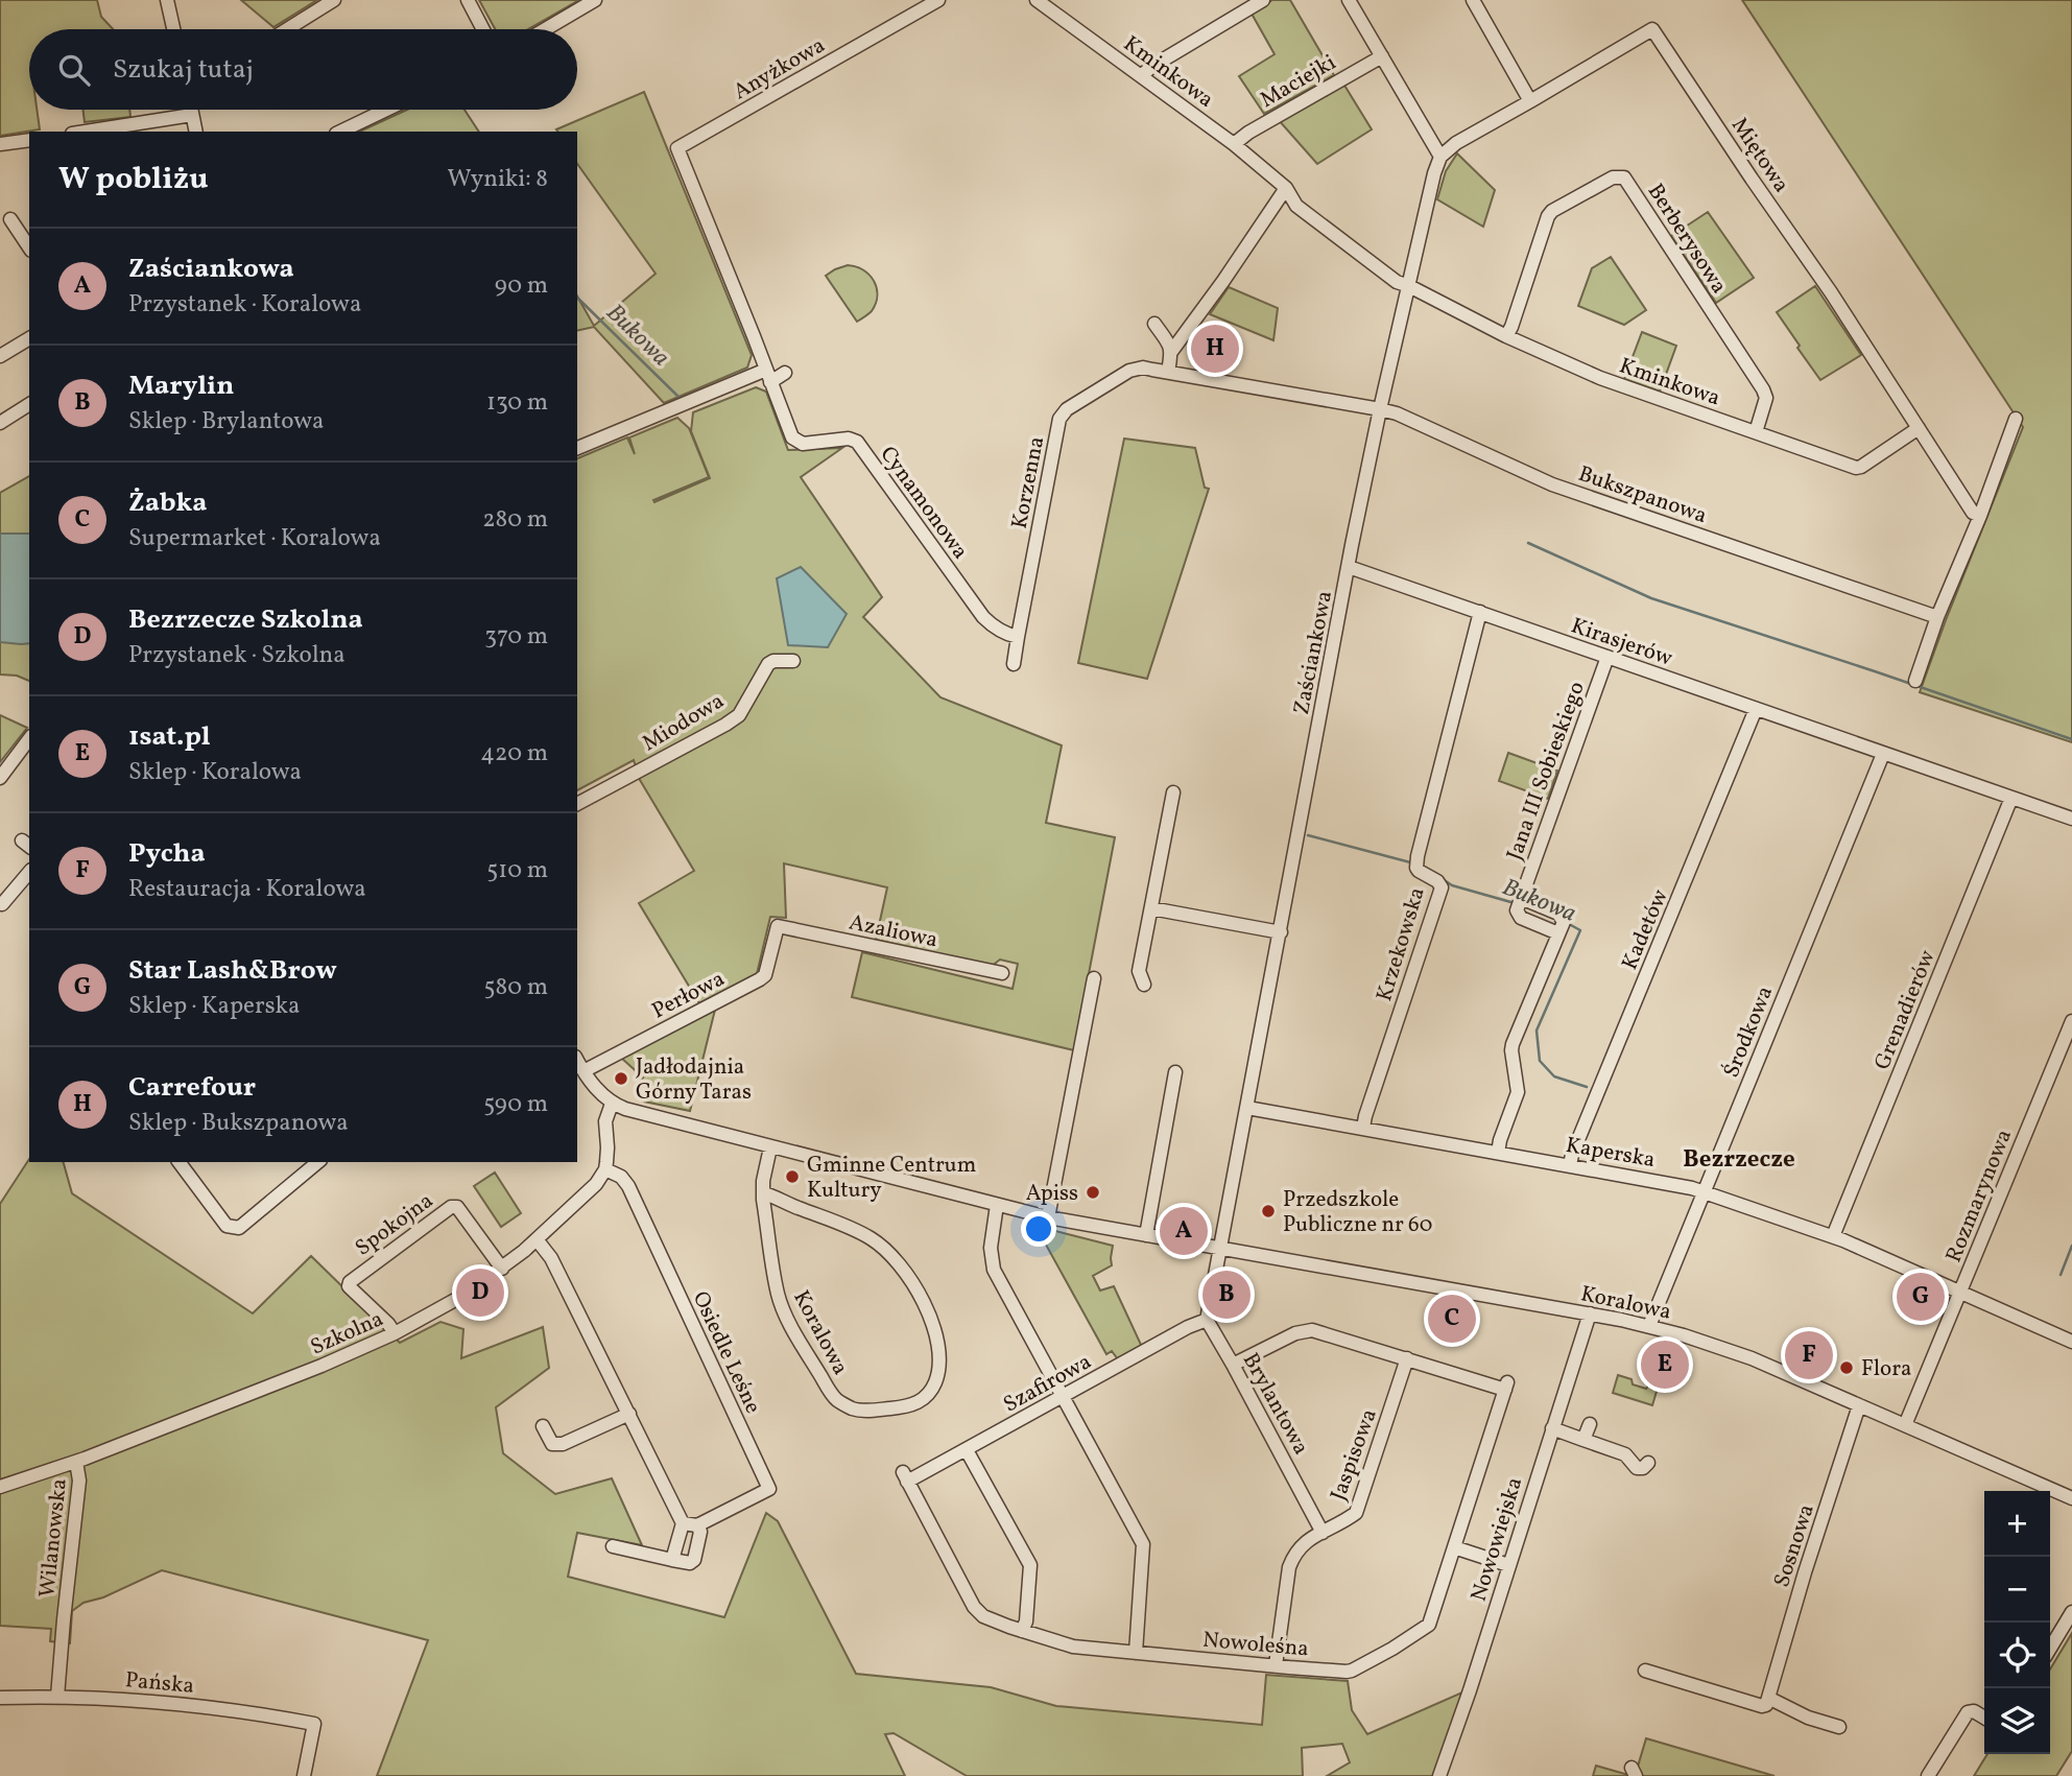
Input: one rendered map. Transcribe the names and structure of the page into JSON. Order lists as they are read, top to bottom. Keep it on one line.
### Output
{"streets":{"street":["Anyżkowa","Kminkowa","Maciejki","Miętowa","Berberysowa","Korzenna","Bukszpanowa","Cynamonowa","Kirasjerów","Zaściankowa","Miodowa","Jana III Sobieskiego","Kadetów","Azaliowa","Krzekowska","Perłowa","Grenadierów","Środkowa","Kaperska","Rozmarynowa","Spokojna","Koralowa","Szkolna","Osiedle Leśne","Szafirowa","Brylantowa","Jaspisowa","Wilanowska","Nowowiejska","Sosnowa","Nowoleśna","Pańska"]},"crossings":[["Anyżkowa","Cynamonowa"],["Kminkowa","Maciejki"],["Kminkowa","Miętowa"],["Kminkowa","Berberysowa"],["Korzenna","Bukszpanowa"],["Korzenna","Cynamonowa"],["Bukszpanowa","Zaściankowa"],["Kirasjerów","Zaściankowa"],["Kirasjerów","Jana III Sobieskiego"],["Kirasjerów","Kadetów"],["Kirasjerów","Krzekowska"],["Kirasjerów","Środkowa"],["Zaściankowa","Kaperska"],["Zaściankowa","Koralowa"],["Jana III Sobieskiego","Kaperska"],["Kadetów","Kaperska"],["Azaliowa","Perłowa"],["Krzekowska","Kaperska"],["Grenadierów","Kaperska"],["Środkowa","Kaperska"],["Środkowa","Koralowa"],["Kaperska","Rozmarynowa"],["Rozmarynowa","Koralowa"],["Spokojna","Szkolna"],["Koralowa","Nowowiejska"],["Koralowa","Sosnowa"],["Szkolna","Osiedle Leśne"],["Szkolna","Wilanowska"],["Szafirowa","Brylantowa"],["Szafirowa","Nowoleśna"],["Brylantowa","Jaspisowa"],["Jaspisowa","Nowoleśna"],["Wilanowska","Pańska"]],"districts":["Bezrzecze"],"water":["Bukowa"],"places":["Jadłodajnia Górny Taras","Gminne Centrum Kultury","Apiss","Przedszkole Publiczne nr 60","Flora"],"page":{"search":"Szukaj tutaj","heading":["W pobliżu","Wyniki: 8"],"list":[{"mark":"A","name":"Zaściankowa","note":"Przystanek · Koralowa","value":"90 m"},{"mark":"B","name":"Marylin","note":"Sklep · Brylantowa","value":"130 m"},{"mark":"C","name":"Żabka","note":"Supermarket · Koralowa","value":"280 m"},{"mark":"D","name":"Bezrzecze Szkolna","note":"Przystanek · Szkolna","value":"370 m"},{"mark":"E","name":"1sat.pl","note":"Sklep · Koralowa","value":"420 m"},{"mark":"F","name":"Pycha","note":"Restauracja · Koralowa","value":"510 m"},{"mark":"G","name":"Star Lash&Brow","note":"Sklep · Kaperska","value":"580 m"},{"mark":"H","name":"Carrefour","note":"Sklep · Bukszpanowa","value":"590 m"}],"pins":["H","A","D","B","G","C","F","E"],"map_buttons":["+","−"]}}
